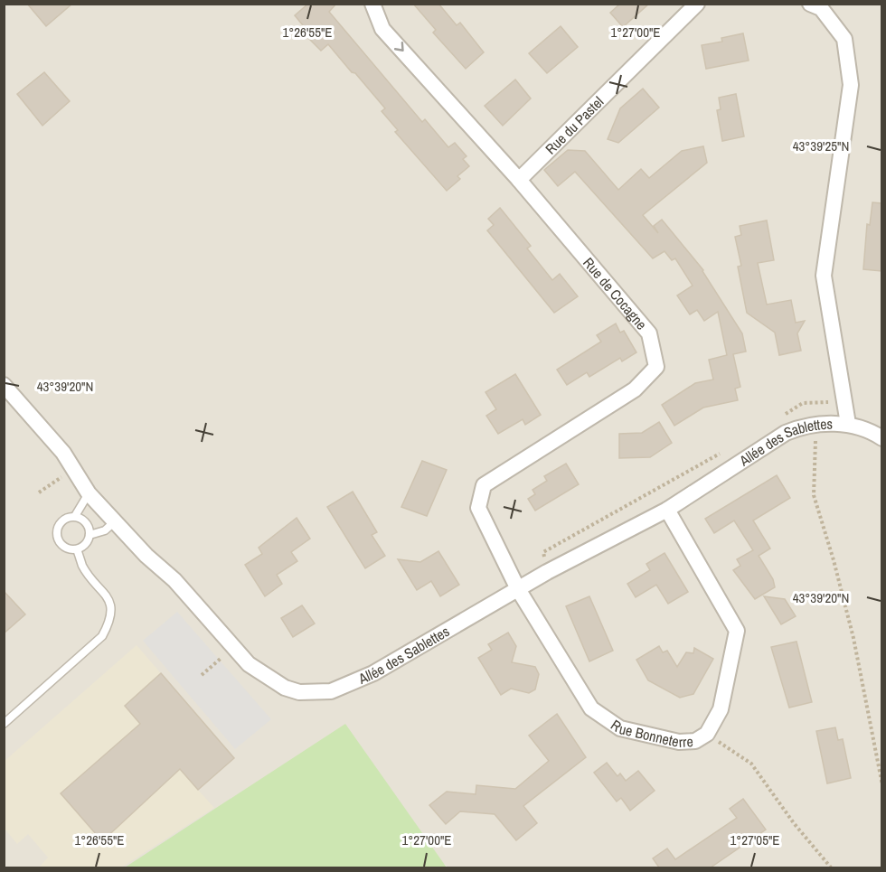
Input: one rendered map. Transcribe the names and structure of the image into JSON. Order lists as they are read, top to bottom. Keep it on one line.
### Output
{"streets":{"street":["Rue du Pastel","Rue de Cocagne","Allée des Sablettes","Rue Bonneterre"]},"crossings":[["Rue du Pastel","Rue de Cocagne"],["Rue de Cocagne","Allée des Sablettes"],["Rue de Cocagne","Rue Bonneterre"],["Allée des Sablettes","Rue Bonneterre"]],"coordinates":["1°26'55\"E","1°27'00\"E","43°39'25\"N","43°39'20\"N","1°27'05\"E"]}
